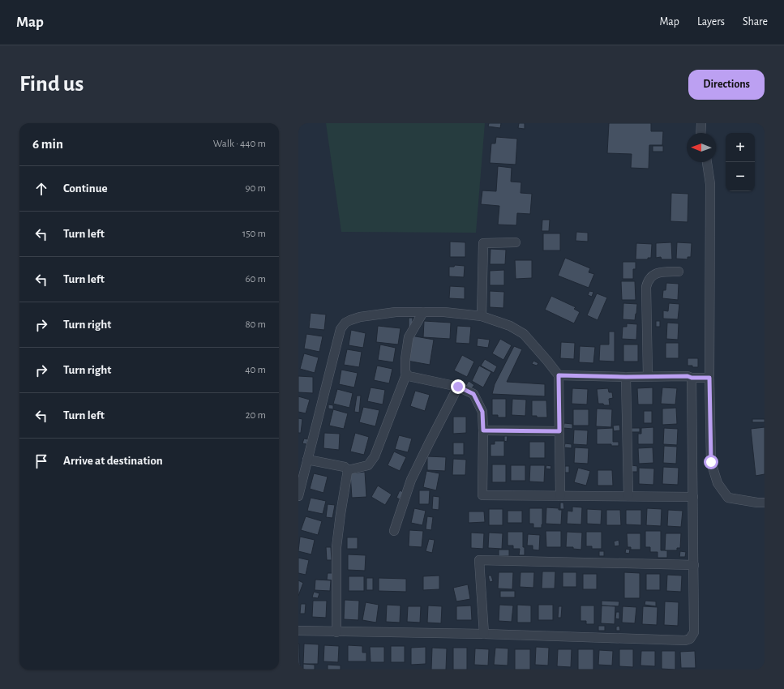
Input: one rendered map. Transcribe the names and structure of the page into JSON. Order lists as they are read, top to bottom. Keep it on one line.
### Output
{"north":"left","page":{"header":"Map","nav":["Map","Layers","Share"],"buttons":"Directions","title":"Find us","heading":["6 min","Walk · 440 m"],"map_buttons":["+","−"],"list":[["Continue","90 m"],["Turn left","150 m"],["Turn left","60 m"],["Turn right","80 m"],["Turn right","40 m"],["Turn left","20 m"],"Arrive at destination"]}}
